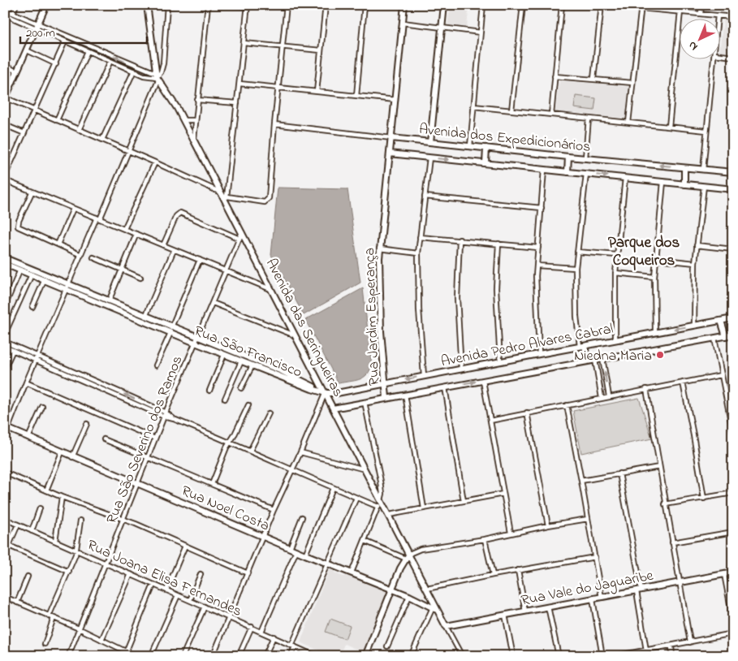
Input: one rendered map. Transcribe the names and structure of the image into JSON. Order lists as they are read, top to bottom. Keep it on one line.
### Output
{"streets":{"street":["Avenida dos Expedicionários","Rua Jardim Esperança","Avenida das Seringueiras","Avenida Pedro Alvares Cabral","Rua São Francisco","Rua São Severino dos Ramos","Rua Noel Costa","Rua Joana Elisa Fernandes","Rua Vale do Jaguaribe"]},"crossings":[["Avenida dos Expedicionários","Rua Jardim Esperança"],["Rua Jardim Esperança","Avenida Pedro Alvares Cabral"],["Avenida das Seringueiras","Avenida Pedro Alvares Cabral"],["Avenida das Seringueiras","Rua São Francisco"],["Avenida das Seringueiras","Rua São Severino dos Ramos"],["Avenida das Seringueiras","Rua Noel Costa"],["Avenida das Seringueiras","Rua Vale do Jaguaribe"],["Avenida Pedro Alvares Cabral","Rua São Francisco"],["Rua São Francisco","Rua São Severino dos Ramos"],["Rua São Severino dos Ramos","Rua Noel Costa"],["Rua São Severino dos Ramos","Rua Joana Elisa Fernandes"]],"districts":["Parque dos Coqueiros"],"places":["Niedna Maria"],"scale_bar":"200 m","north":"bottom left"}
